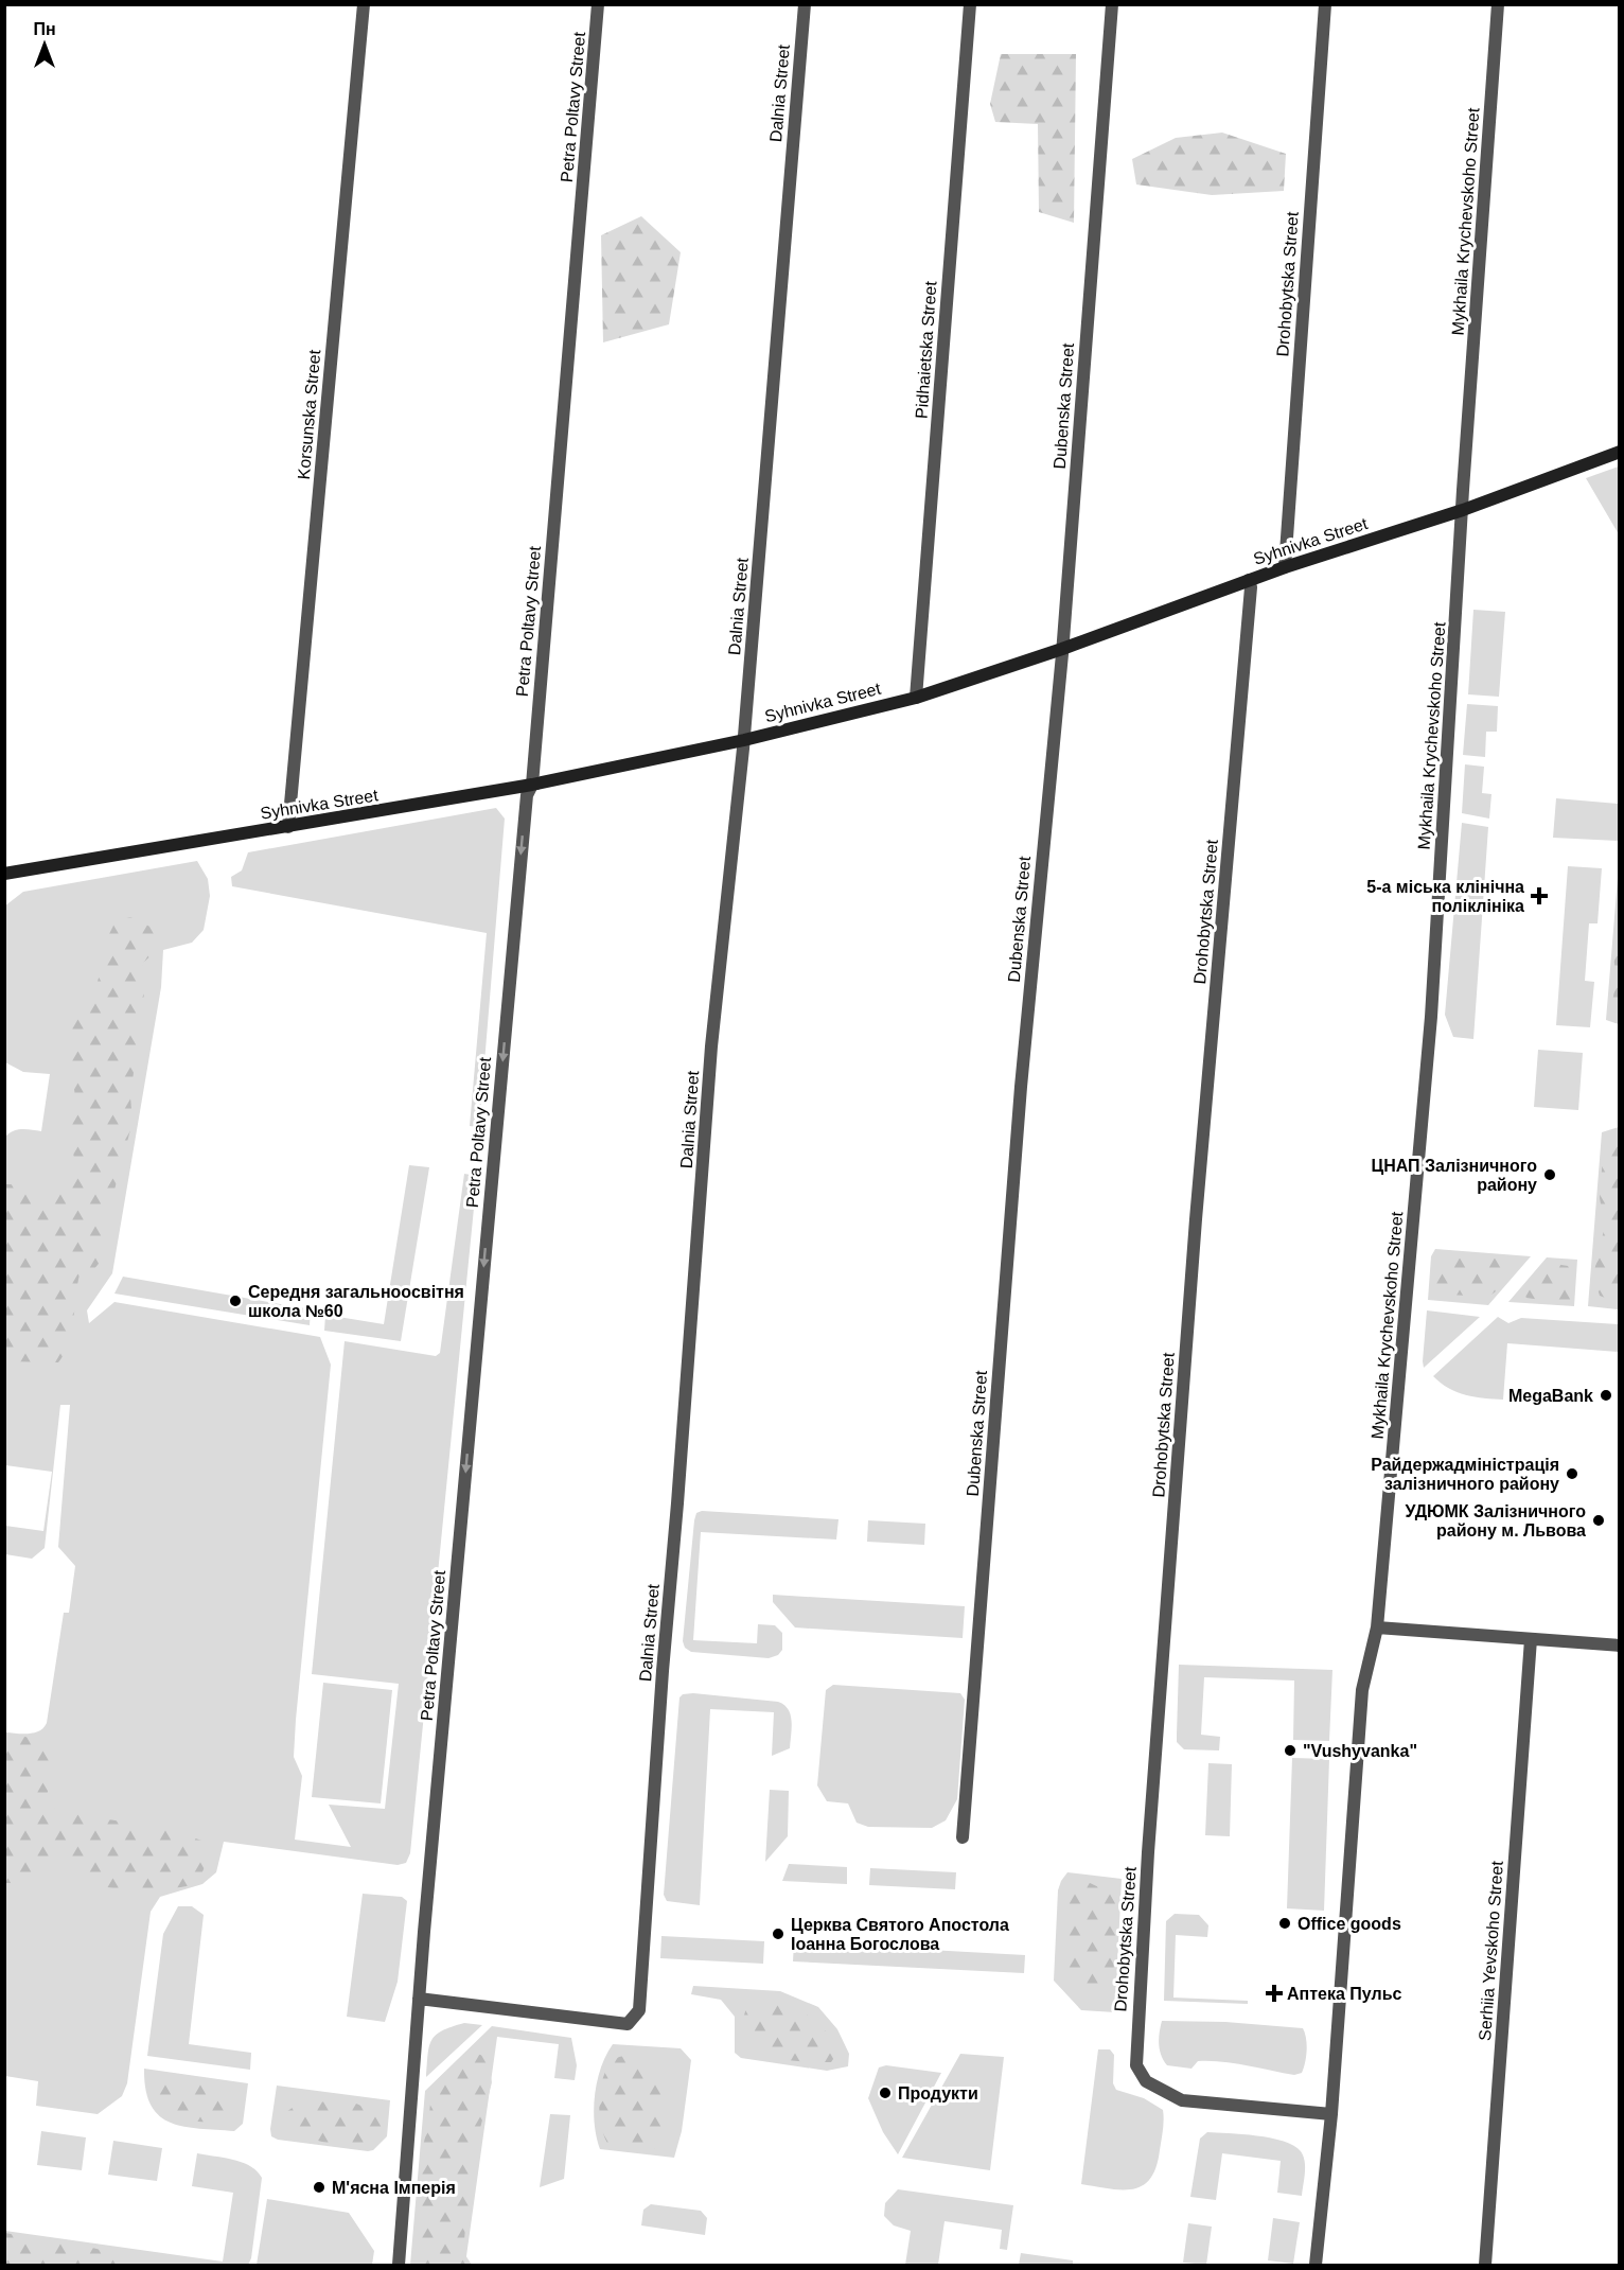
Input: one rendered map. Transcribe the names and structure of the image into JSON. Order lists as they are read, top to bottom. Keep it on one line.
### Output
{"streets":{"street":["Dalnia Street","Petra Poltavy Street","Mykhaila Krychevskoho Street","Drohobytska Street","Pidhaietska Street","Dubenska Street","Korsunska Street","Syhnivka Street","Serhiia Yevskoho Street"]},"crossings":[["Dalnia Street","Petra Poltavy Street"],["Dalnia Street","Syhnivka Street"],["Petra Poltavy Street","Syhnivka Street"],["Mykhaila Krychevskoho Street","Drohobytska Street"],["Mykhaila Krychevskoho Street","Syhnivka Street"],["Drohobytska Street","Syhnivka Street"],["Pidhaietska Street","Syhnivka Street"],["Dubenska Street","Syhnivka Street"],["Korsunska Street","Syhnivka Street"]],"one_way":["Petra Poltavy Street"],"places":{"health":["5-а міська клінічна поліклініка","Аптека Пульс"],"other":["ЦНАП Залізничного району","Середня загальноосвітня школа №60","MegaBank","Райдержадміністрація залізничного району","УДЮМК Залізничного району м. Львова","\"Vushyvanka\"","Office goods","Церква Святого Апостола Іоанна Богослова","Продукти","М'ясна Імперія"]},"north":"top"}
